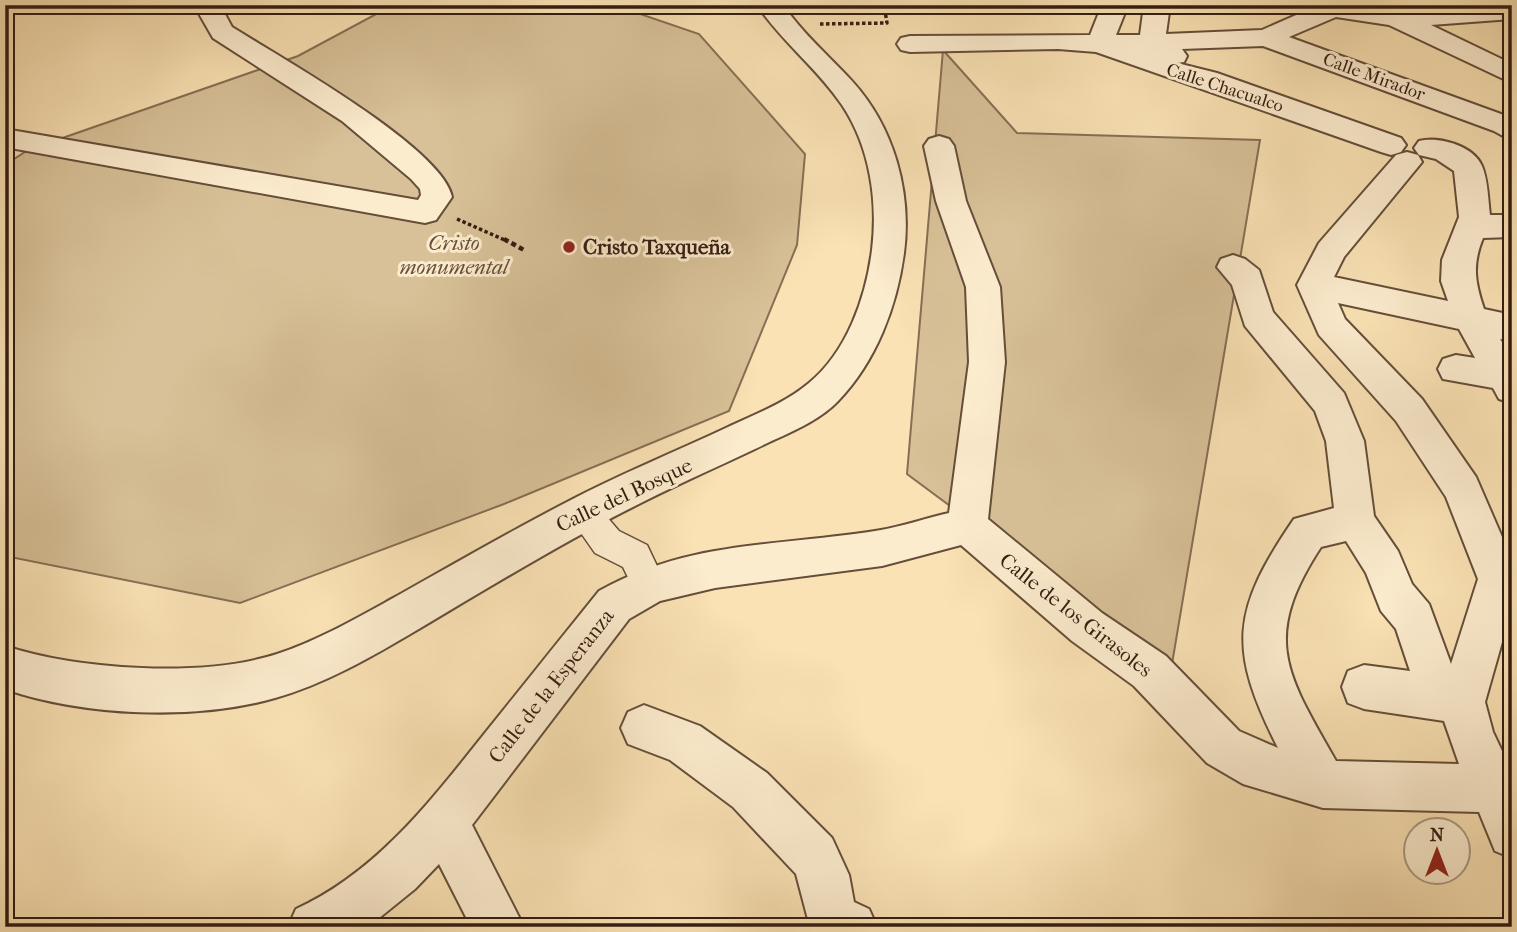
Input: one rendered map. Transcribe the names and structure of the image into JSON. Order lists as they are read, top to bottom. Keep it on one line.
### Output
{"streets":{"street":["Calle Mirador","Calle Chacualco","Calle del Bosque","Calle de los Girasoles","Calle de la Esperanza"]},"crossings":[["Calle de los Girasoles","Calle de la Esperanza"]],"parks":["Cristo monumental"],"places":["Cristo Taxqueña"],"north":"top"}
